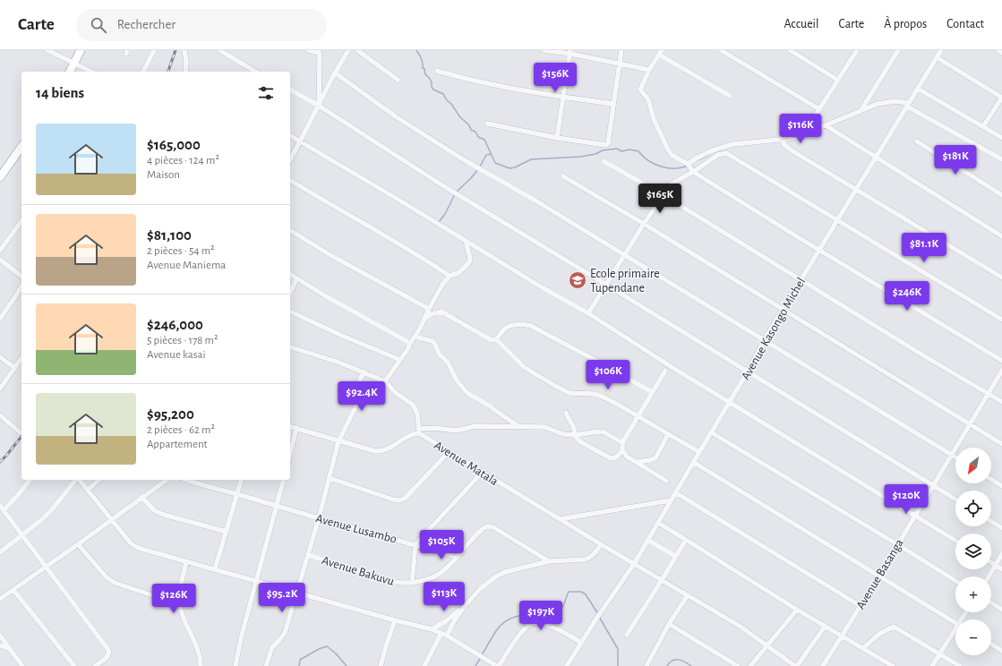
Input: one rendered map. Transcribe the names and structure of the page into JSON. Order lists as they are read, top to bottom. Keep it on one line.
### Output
{"streets":{"street":["Avenue Kasongo Michel","Avenue Matala","Avenue Lusambo","Avenue Bakuvu","Avenue Basanga"]},"crossings":[["Avenue Kasongo Michel","Avenue Matala"],["Avenue Lusambo","Avenue Bakuvu"]],"places":{"school or university":["Ecole primaire Tupendane"]},"north":"bottom left","page":{"header":"Carte","search":"Rechercher","nav":["Accueil","Carte","À propos","Contact"],"price":["$156K","$116K","$181K","$165K","$81.1K","$246K","$106K","$92.4K","$120K","$105K","$113K","$95.2K","$126K","$197K"],"heading":"14 biens","list":[{"name":"$165,000","note":"4 pièces · 124 m² · Maison"},{"name":"$81,100","note":"2 pièces · 54 m² · Avenue Maniema"},{"name":"$246,000","note":"5 pièces · 178 m² · Avenue kasai"},{"name":"$95,200","note":"2 pièces · 62 m² · Appartement"}],"map_buttons":["+","−"]}}
